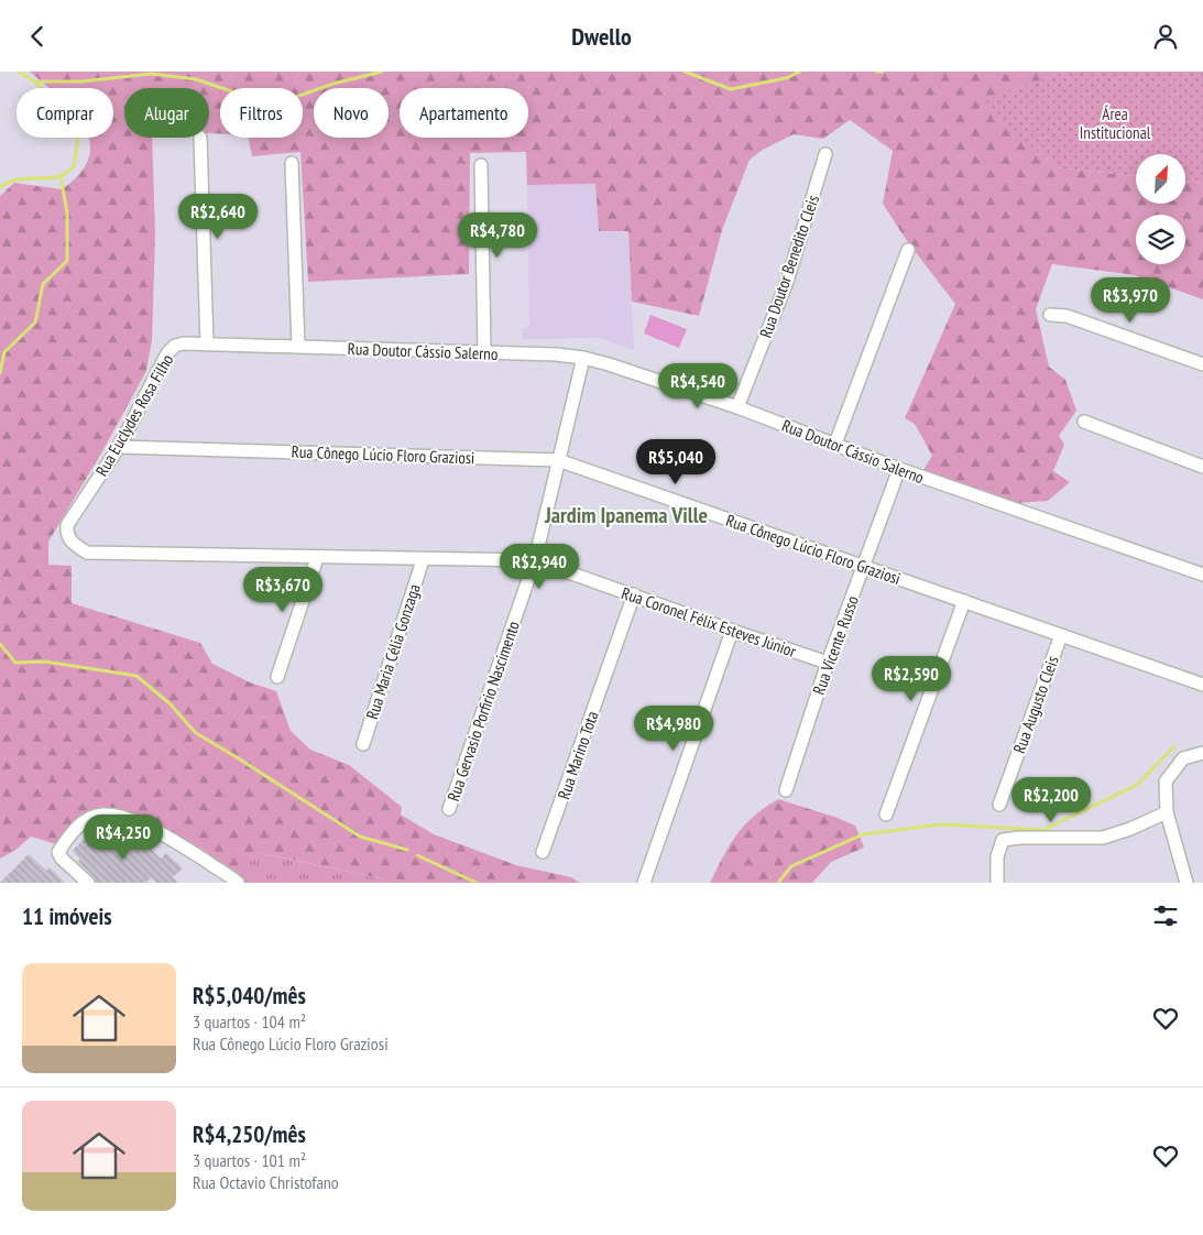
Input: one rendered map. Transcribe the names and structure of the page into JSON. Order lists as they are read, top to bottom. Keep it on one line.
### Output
{"streets":{"street":["Rua Doutor Benedito Cleis","Rua Doutor Cássio Salerno","Rua Euclydes Rosa Filho","Rua Cônego Lúcio Floro Graziosi","Rua Coronel Félix Esteves Júnior","Rua Vicente Russo","Rua Maria Célia Gonzaga","Rua Augusto Cleis","Rua Gervasio Porfirio Nascimento","Rua Marino Tota"]},"crossings":[["Rua Doutor Benedito Cleis","Rua Doutor Cássio Salerno"],["Rua Doutor Cássio Salerno","Rua Euclydes Rosa Filho"],["Rua Doutor Cássio Salerno","Rua Vicente Russo"],["Rua Doutor Cássio Salerno","Rua Gervasio Porfirio Nascimento"],["Rua Euclydes Rosa Filho","Rua Cônego Lúcio Floro Graziosi"],["Rua Euclydes Rosa Filho","Rua Coronel Félix Esteves Júnior"],["Rua Cônego Lúcio Floro Graziosi","Rua Vicente Russo"],["Rua Cônego Lúcio Floro Graziosi","Rua Augusto Cleis"],["Rua Cônego Lúcio Floro Graziosi","Rua Gervasio Porfirio Nascimento"],["Rua Coronel Félix Esteves Júnior","Rua Vicente Russo"],["Rua Coronel Félix Esteves Júnior","Rua Maria Célia Gonzaga"],["Rua Coronel Félix Esteves Júnior","Rua Gervasio Porfirio Nascimento"],["Rua Coronel Félix Esteves Júnior","Rua Marino Tota"]],"districts":["Jardim Ipanema Ville"],"parks":["Área Institucional"],"north":"top right","page":{"header":"Dwello","chip":["Comprar","Alugar","Filtros","Novo","Apartamento"],"price":["R$2,640","R$4,780","R$3,970","R$4,540","R$5,040","R$2,940","R$3,670","R$2,590","R$4,980","R$2,200","R$4,250"],"heading":"11 imóveis","list":[{"name":"R$5,040/mês","note":"3 quartos · 104 m² · Rua Cônego Lúcio Floro Graziosi"},{"name":"R$4,250/mês","note":"3 quartos · 101 m² · Rua Octavio Christofano"}]}}
